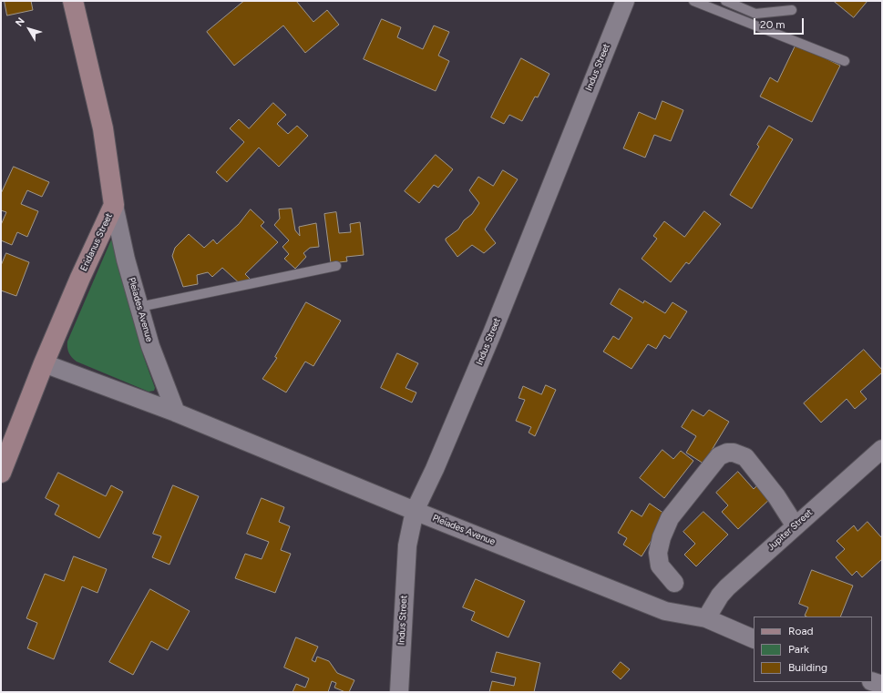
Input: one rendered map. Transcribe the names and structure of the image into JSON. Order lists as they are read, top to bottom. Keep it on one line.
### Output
{"streets":{"street":["Indus Street","Eridanus Street","Pleiades Avenue","Jupiter Street"]},"crossings":[["Indus Street","Pleiades Avenue"],["Eridanus Street","Pleiades Avenue"],["Pleiades Avenue","Jupiter Street"]],"legend":["Road","Park","Building"],"scale_bar":"20 m","north":"top left"}
